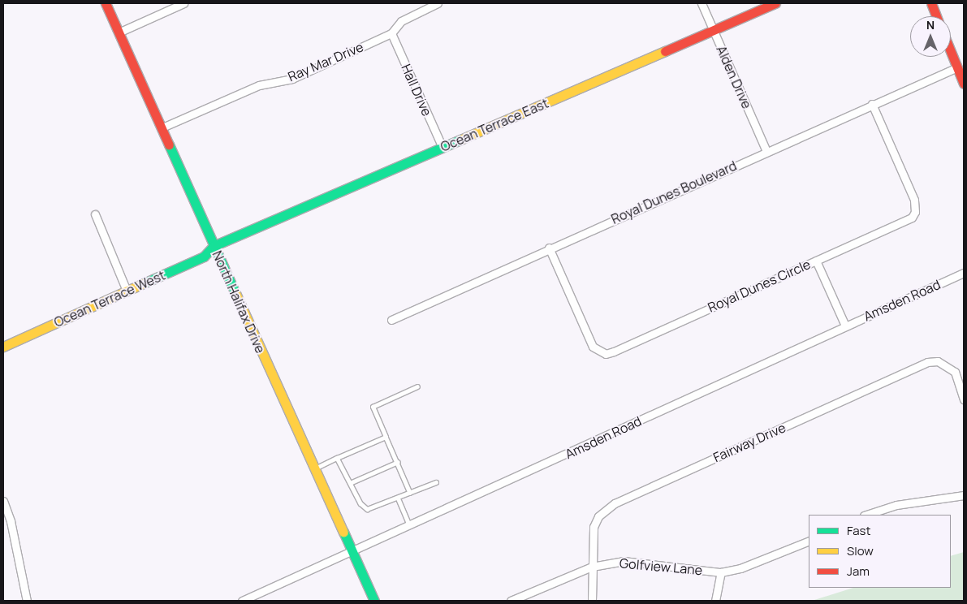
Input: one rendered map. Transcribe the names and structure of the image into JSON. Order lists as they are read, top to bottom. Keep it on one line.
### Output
{"streets":{"street":["Ray Mar Drive","Alden Drive","Hall Drive","Ocean Terrace East","Royal Dunes Boulevard","Royal Dunes Circle","Ocean Terrace West","Amsden Road","North Halifax Drive","Fairway Drive","Golfview Lane"]},"crossings":[["Ray Mar Drive","Hall Drive"],["Ray Mar Drive","North Halifax Drive"],["Alden Drive","Ocean Terrace East"],["Alden Drive","Royal Dunes Boulevard"],["Hall Drive","Ocean Terrace East"],["Ocean Terrace East","Ocean Terrace West"],["Ocean Terrace East","North Halifax Drive"],["Royal Dunes Boulevard","Royal Dunes Circle"],["Ocean Terrace West","North Halifax Drive"],["Amsden Road","North Halifax Drive"],["Fairway Drive","Golfview Lane"]],"legend":["Fast","Slow","Jam"],"north":"top"}
